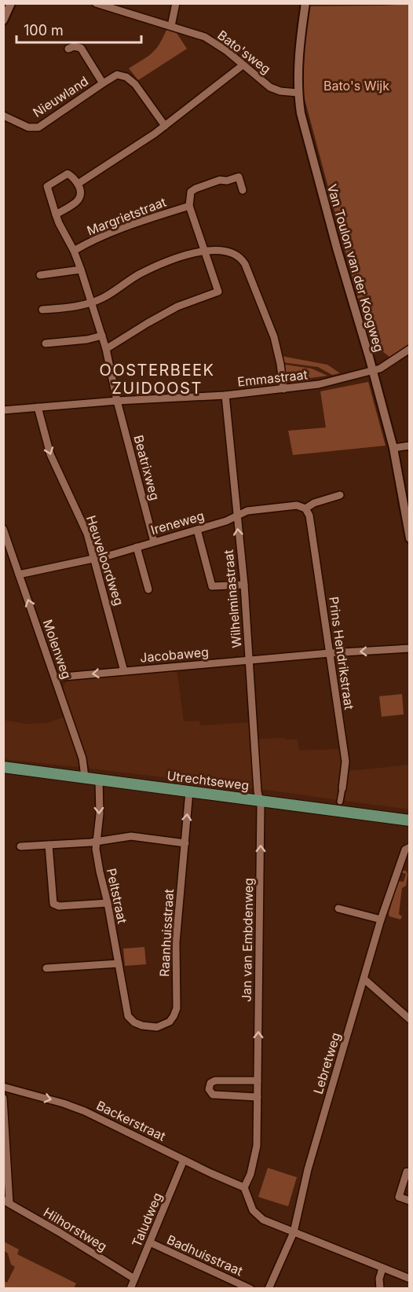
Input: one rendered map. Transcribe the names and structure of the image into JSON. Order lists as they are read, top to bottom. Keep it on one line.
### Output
{"streets":{"main road":["Utrechtseweg"],"street":["Bato'sweg","Nieuwland","Margrietstraat","Van Toulon van der Koogweg","Emmastraat","Beatrixweg","Ireneweg","Heuveloordweg","Wilhelminastraat","Molenweg","Prins Hendrikstraat","Jacobaweg","Peltstraat","Raanhuisstraat","Jan van Embdenweg","Lebretweg","Backerstraat","Taludweg","Hilhorstweg","Badhuisstraat"]},"crossings":[["Bato'sweg","Van Toulon van der Koogweg"],["Van Toulon van der Koogweg","Emmastraat"],["Emmastraat","Beatrixweg"],["Emmastraat","Heuveloordweg"],["Emmastraat","Wilhelminastraat"],["Beatrixweg","Ireneweg"],["Ireneweg","Heuveloordweg"],["Ireneweg","Wilhelminastraat"],["Ireneweg","Molenweg"],["Ireneweg","Prins Hendrikstraat"],["Heuveloordweg","Jacobaweg"],["Wilhelminastraat","Jacobaweg"],["Wilhelminastraat","Utrechtseweg"],["Wilhelminastraat","Jan van Embdenweg"],["Molenweg","Jacobaweg"],["Molenweg","Utrechtseweg"],["Prins Hendrikstraat","Jacobaweg"],["Utrechtseweg","Peltstraat"],["Utrechtseweg","Raanhuisstraat"],["Utrechtseweg","Jan van Embdenweg"],["Peltstraat","Raanhuisstraat"],["Jan van Embdenweg","Backerstraat"],["Backerstraat","Taludweg"],["Taludweg","Hilhorstweg"],["Taludweg","Badhuisstraat"]],"one_way":["Heuveloordweg","Molenweg","Jacobaweg","Jan van Embdenweg","Backerstraat"],"districts":["OOSTERBEEK ZUIDOOST"],"parks":["Bato's Wijk"],"scale_bar":"100 m"}
